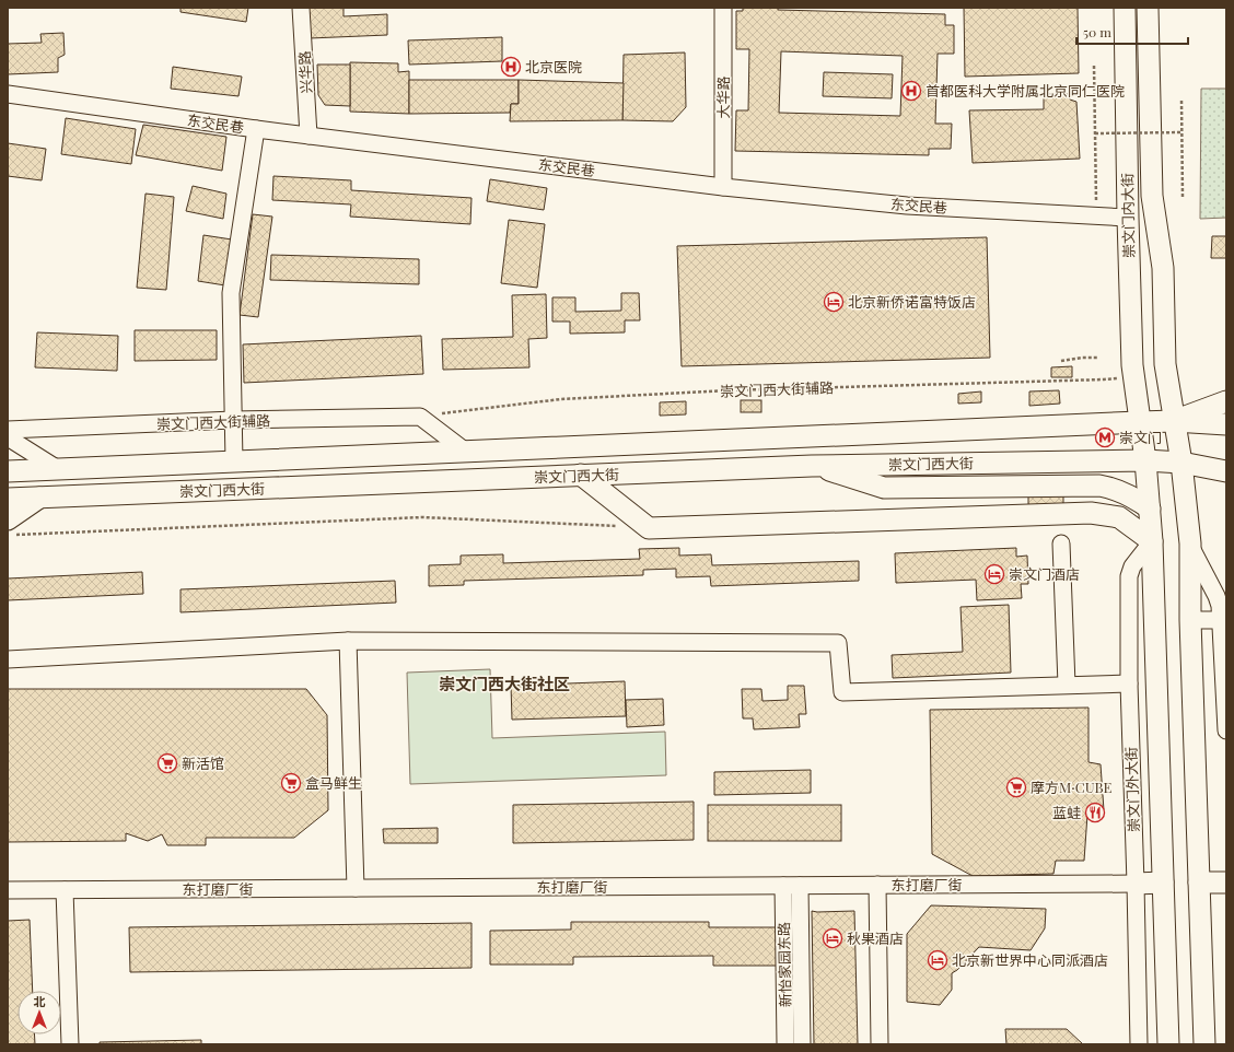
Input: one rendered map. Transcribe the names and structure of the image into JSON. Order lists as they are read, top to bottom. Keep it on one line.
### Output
{"streets":{"main road":["崇文门内大街","崇文门西大街","崇文门外大街"],"street":["兴华路","大华路","东交民巷","崇文门西大街辅路","东打磨厂街","新怡家园东路"]},"crossings":[["兴华路","东交民巷"],["大华路","东交民巷"],["东交民巷","崇文门内大街"],["崇文门内大街","崇文门西大街辅路"],["崇文门内大街","崇文门西大街"],["崇文门内大街","崇文门外大街"],["崇文门西大街","崇文门外大街"],["崇文门外大街","东打磨厂街"],["东打磨厂街","新怡家园东路"]],"districts":["崇文门西大街社区"],"places":{"hospital":["北京医院","首都医科大学附属北京同仁医院"],"hotel":["北京新侨诺富特饭店","崇文门酒店","秋果酒店","北京新世界中心同派酒店"],"metro station":["崇文门"],"supermarket":["新活馆","盒马鲜生","摩方M·CUBE"],"restaurant":["蓝蛙"]},"scale_bar":"50 m","north":"top"}
